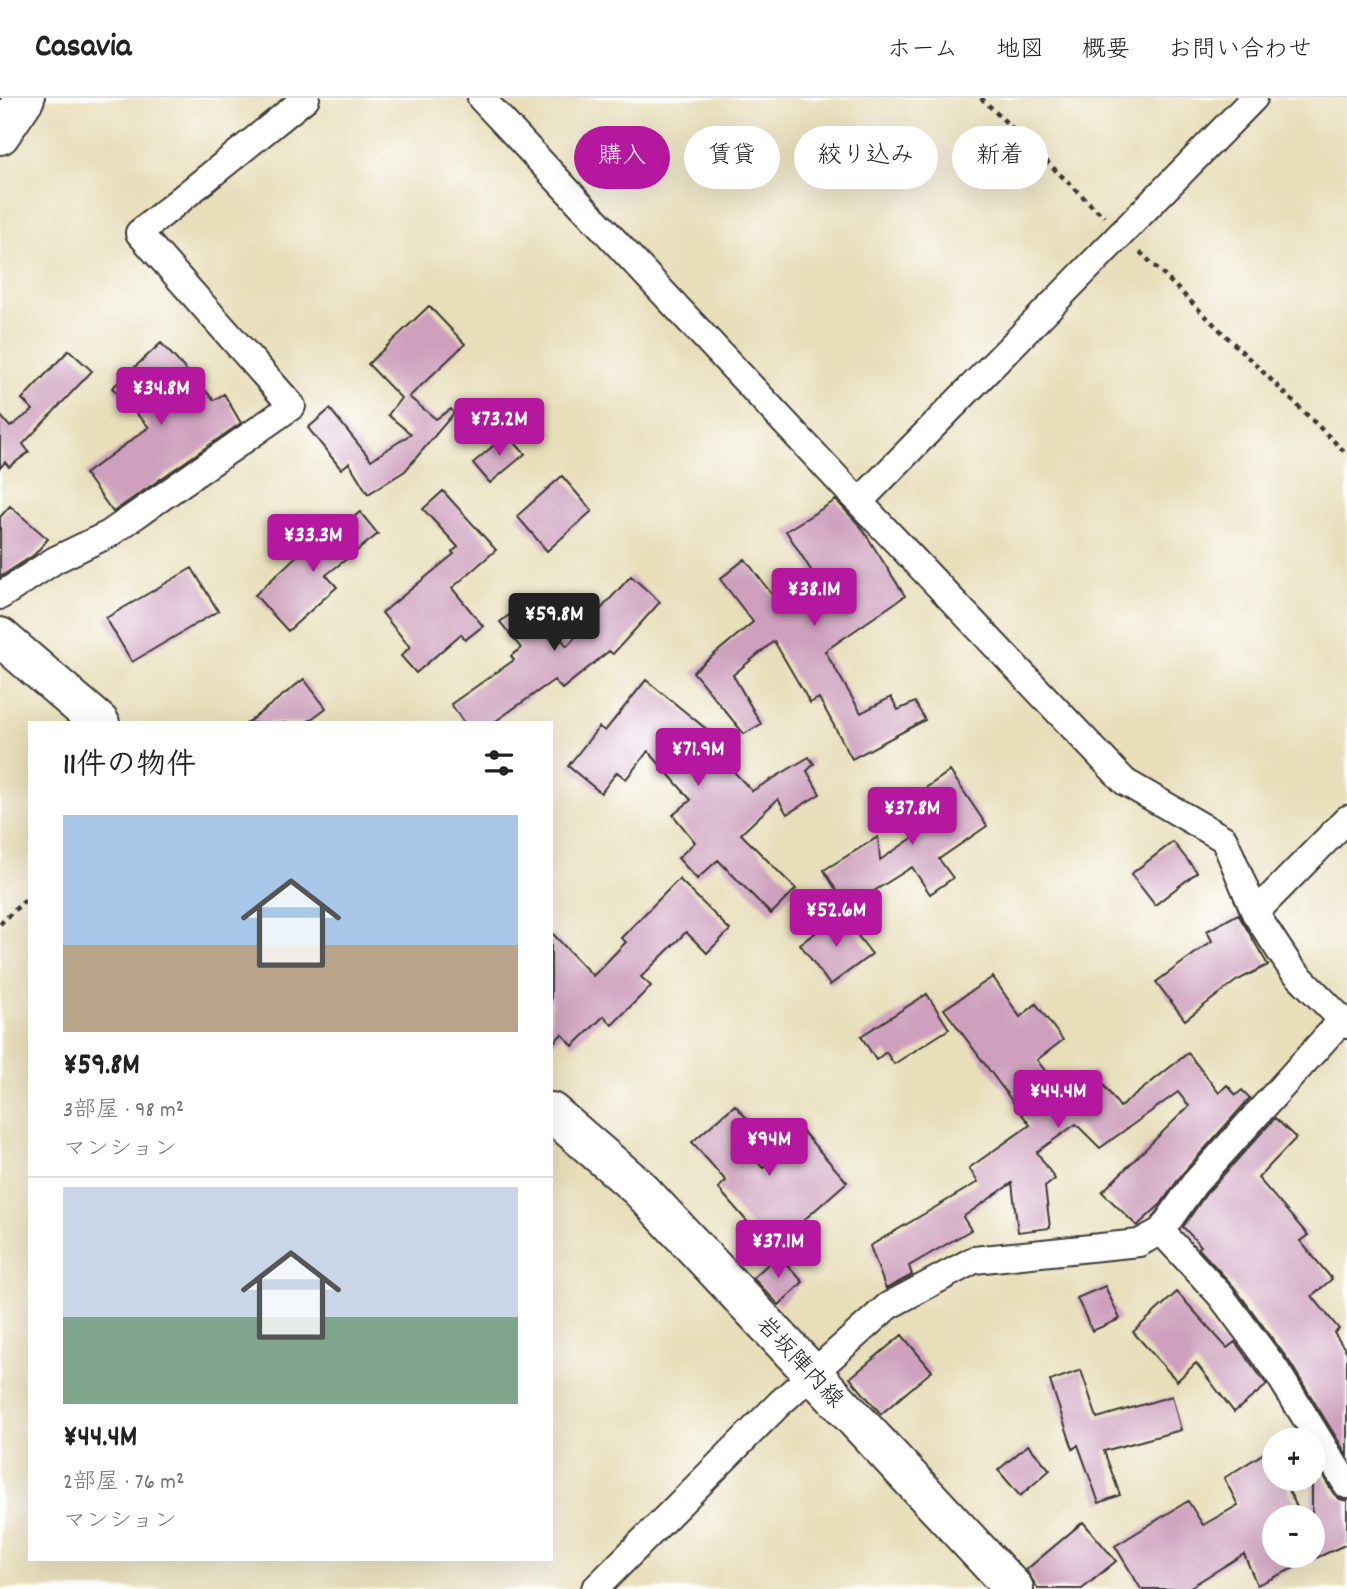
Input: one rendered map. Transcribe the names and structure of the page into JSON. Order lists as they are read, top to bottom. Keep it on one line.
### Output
{"streets":{"main road":["岩坂陣内線"]},"page":{"header":"Casavia","nav":["ホーム","地図","概要","お問い合わせ"],"chip":["購入","賃貸","絞り込み","新着"],"price":["¥34.8M","¥73.2M","¥33.3M","¥38.1M","¥59.8M","¥71.9M","¥37.8M","¥52.6M","¥44.4M","¥94M","¥37.1M"],"heading":"11件の物件","list":[{"name":"¥59.8M","note":"3部屋 · 98 m² · マンション"},{"name":"¥44.4M","note":"2部屋 · 76 m² · マンション"}],"map_buttons":["+","−"]}}
